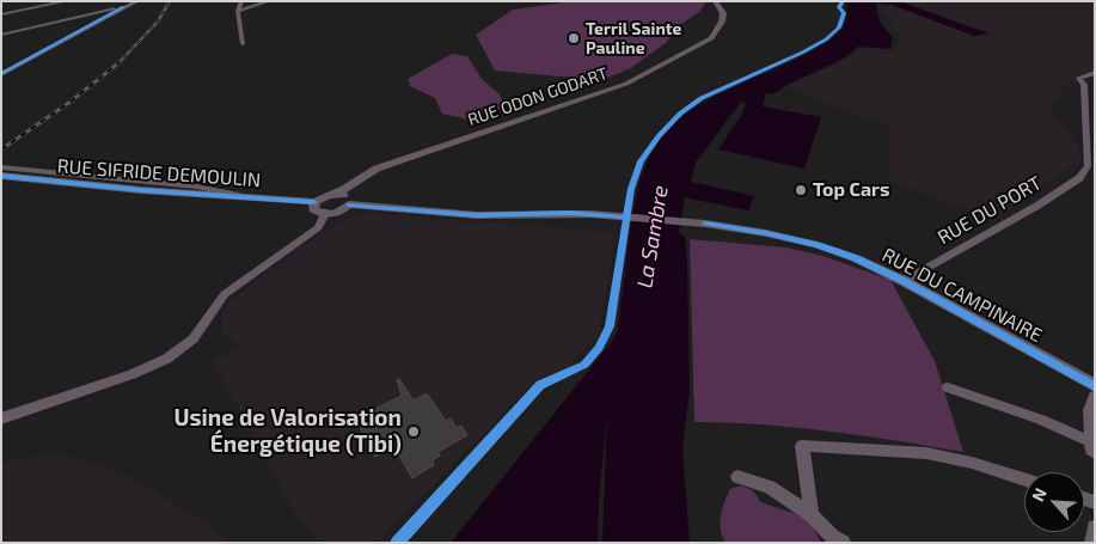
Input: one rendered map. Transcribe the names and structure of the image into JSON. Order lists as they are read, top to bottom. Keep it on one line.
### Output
{"streets":{"main road":["RUE ODON GODART","RUE SIFRIDE DEMOULIN","RUE DU CAMPINAIRE"],"street":["RUE DU PORT"]},"crossings":[["RUE ODON GODART","RUE SIFRIDE DEMOULIN"],["RUE ODON GODART","RUE DU CAMPINAIRE"],["RUE DU PORT","RUE DU CAMPINAIRE"]],"water":["La Sambre"],"places":["Terril Sainte Pauline","Top Cars","Usine de Valorisation Énergétique (Tibi)"],"north":"top left"}
